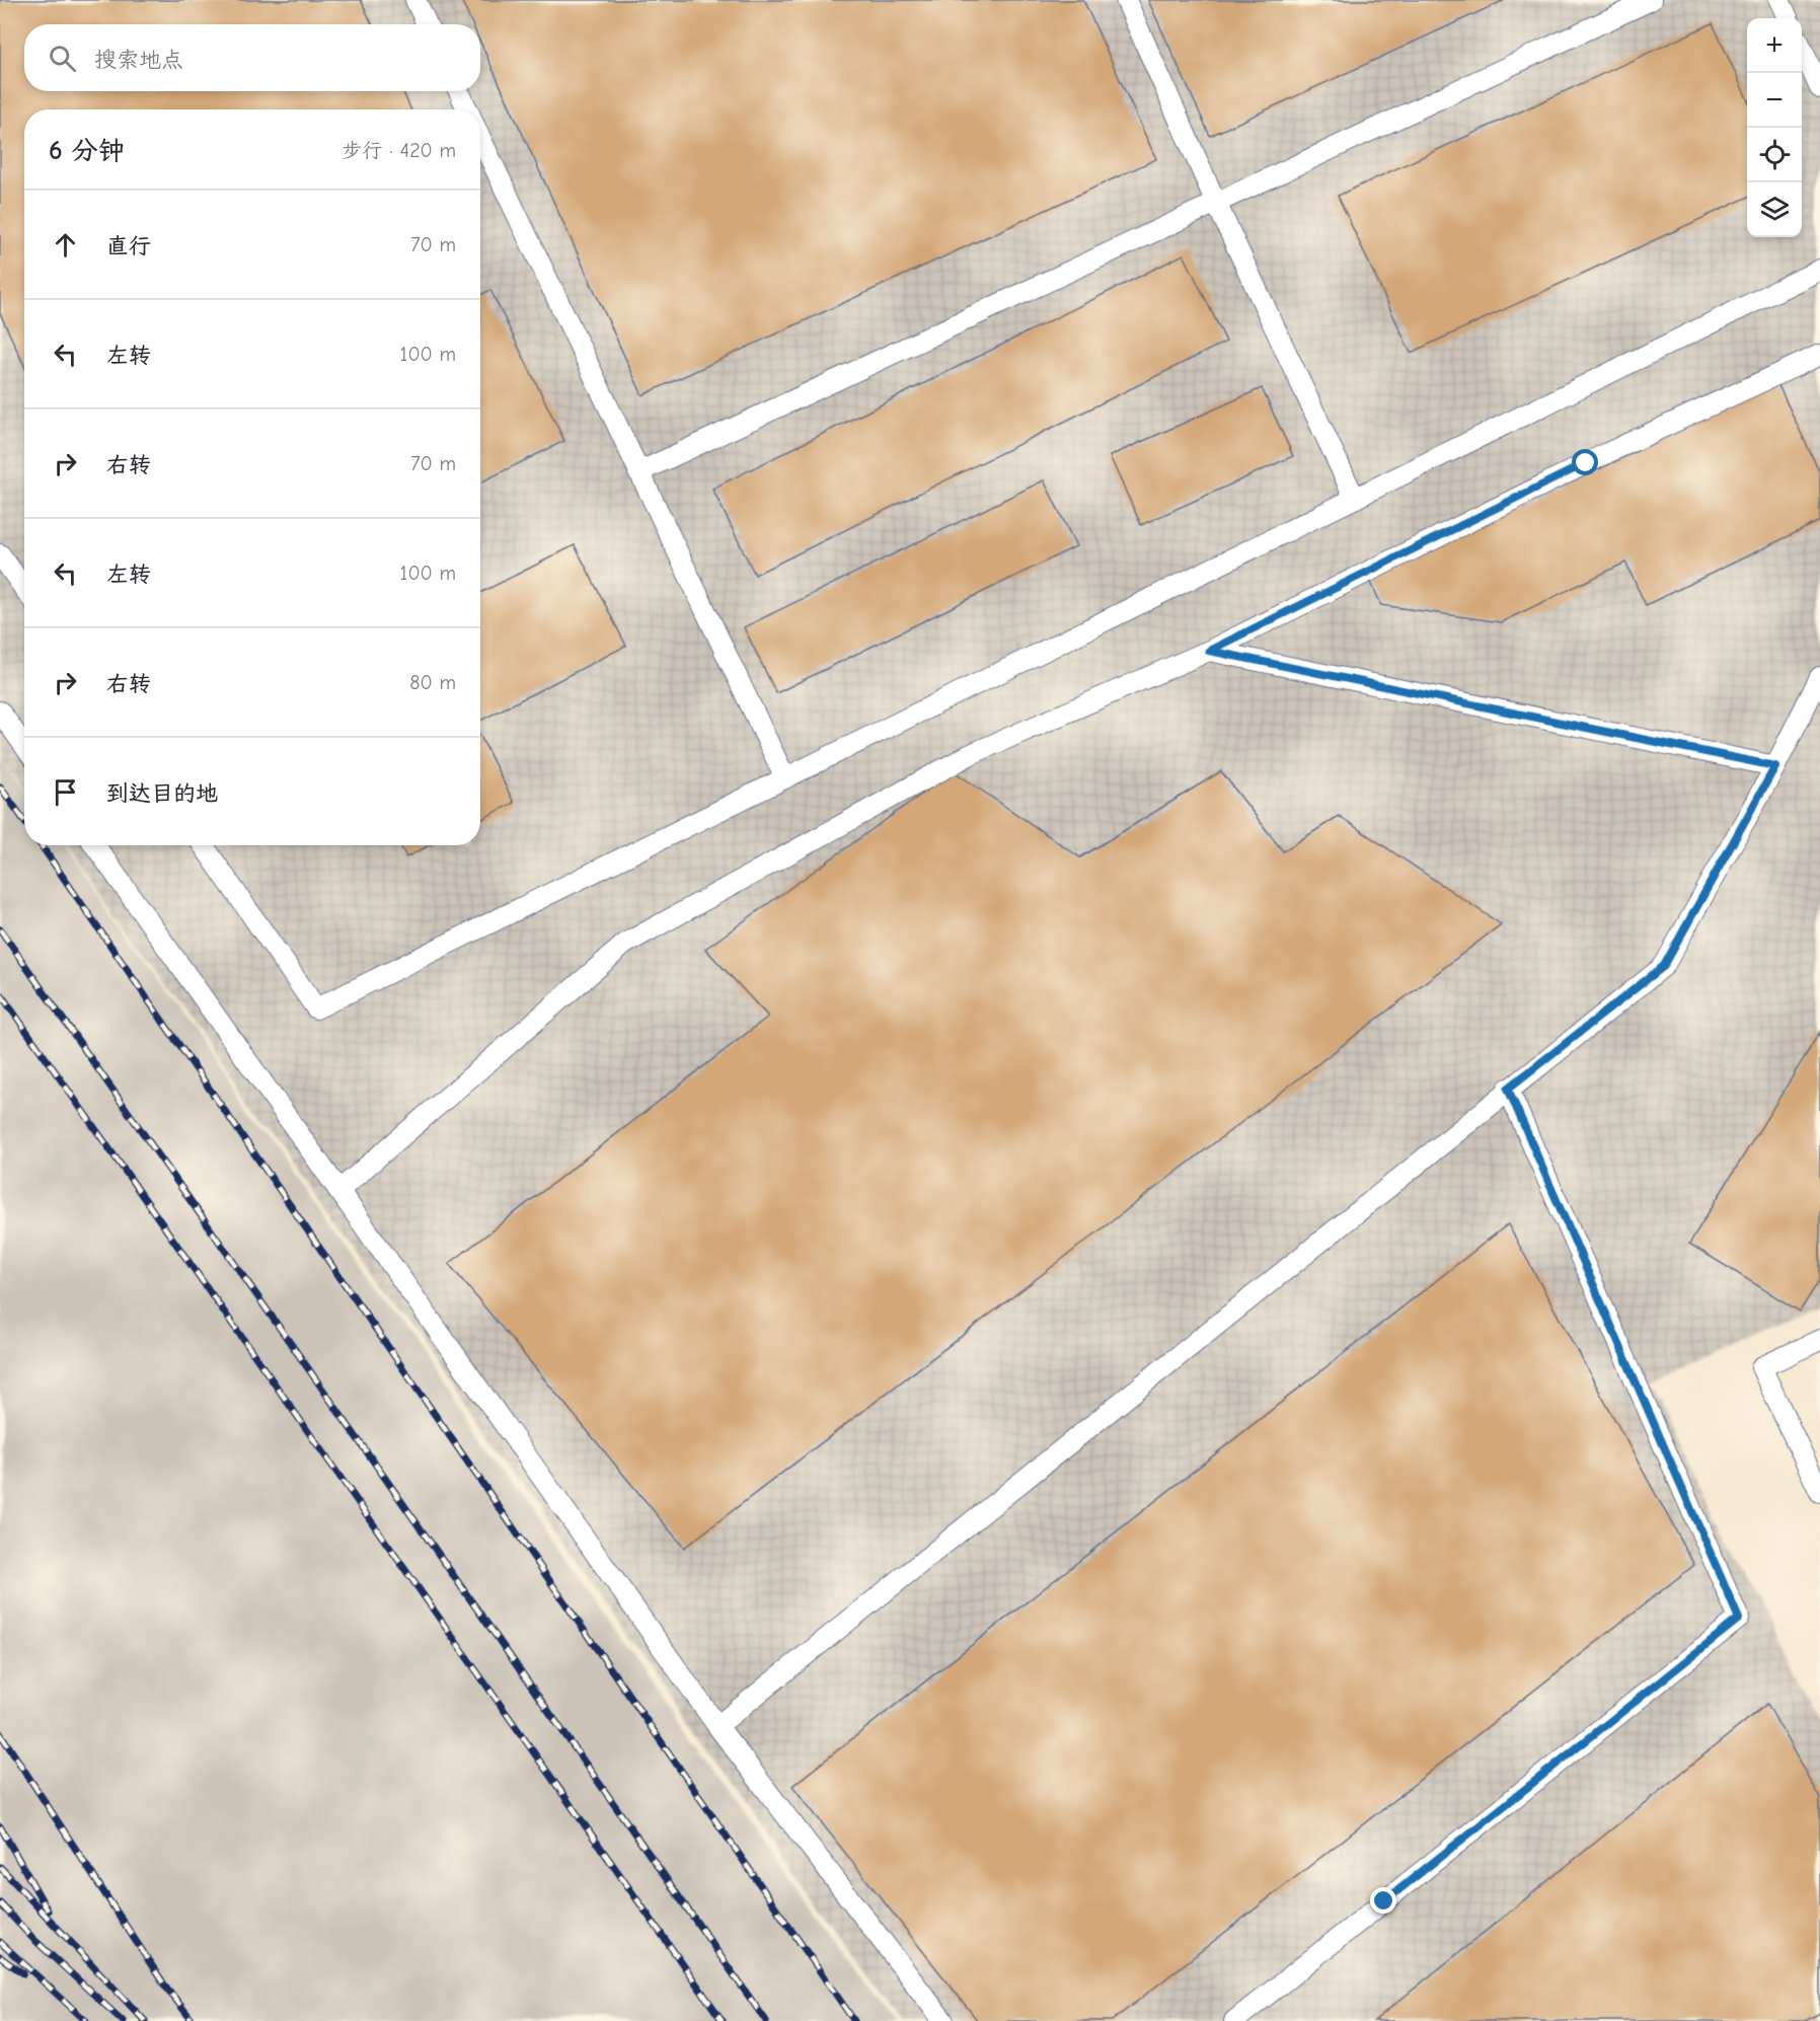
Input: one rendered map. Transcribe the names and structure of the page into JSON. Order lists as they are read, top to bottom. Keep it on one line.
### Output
{"page":{"map_buttons":["+","−"],"search":"搜索地点","heading":["6 分钟","步行 · 420 m"],"list":[["直行","70 m"],["左转","100 m"],["右转","70 m"],["左转","100 m"],["右转","80 m"],"到达目的地"]}}
